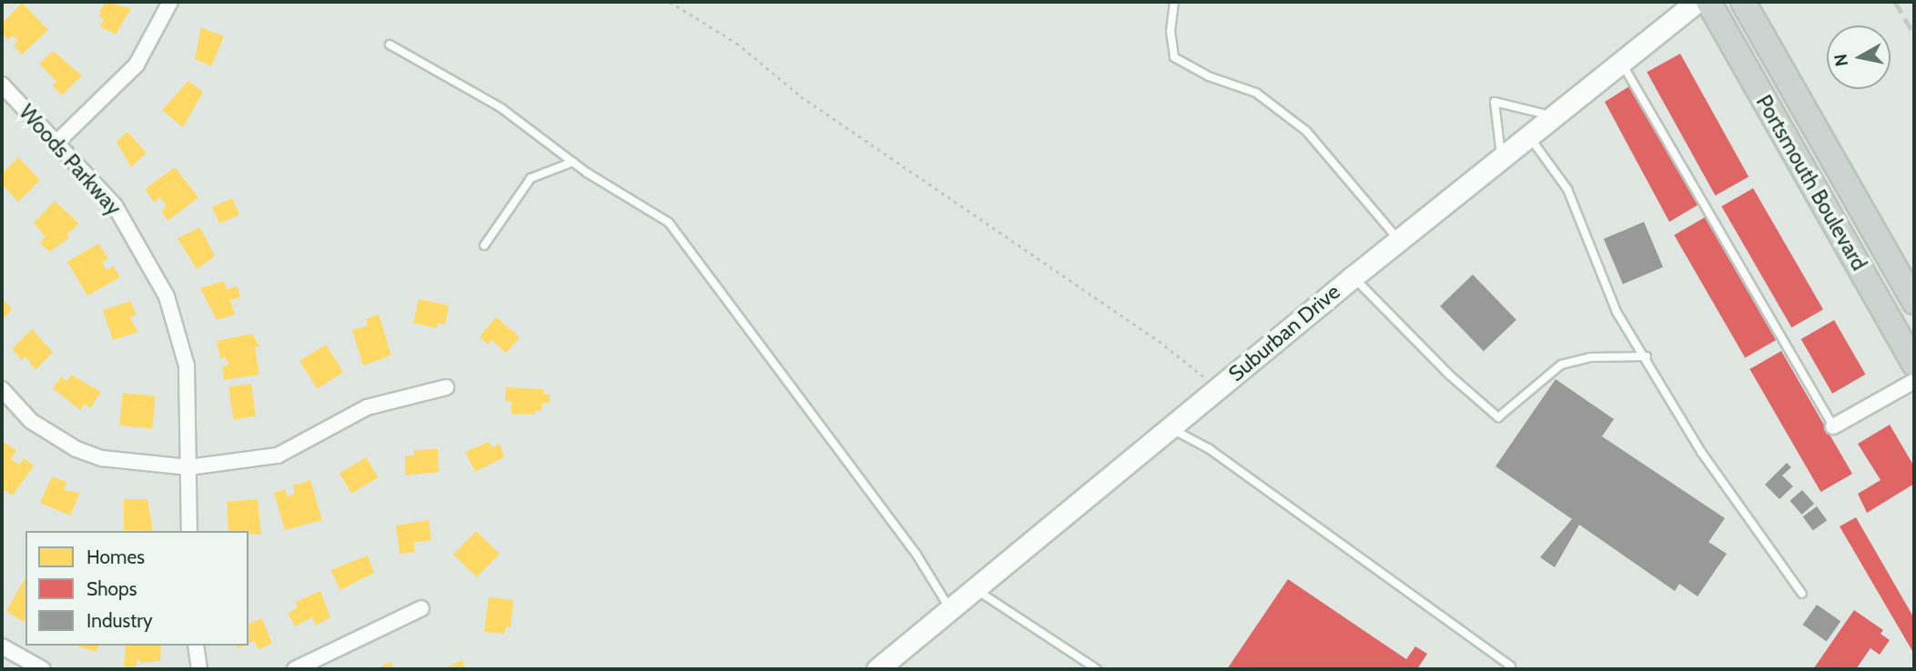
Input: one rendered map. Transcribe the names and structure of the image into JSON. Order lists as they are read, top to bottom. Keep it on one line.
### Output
{"streets":{"main road":["Portsmouth Boulevard","Suburban Drive"],"street":["Woods Parkway"]},"legend":["Homes","Shops","Industry"],"north":"left"}
